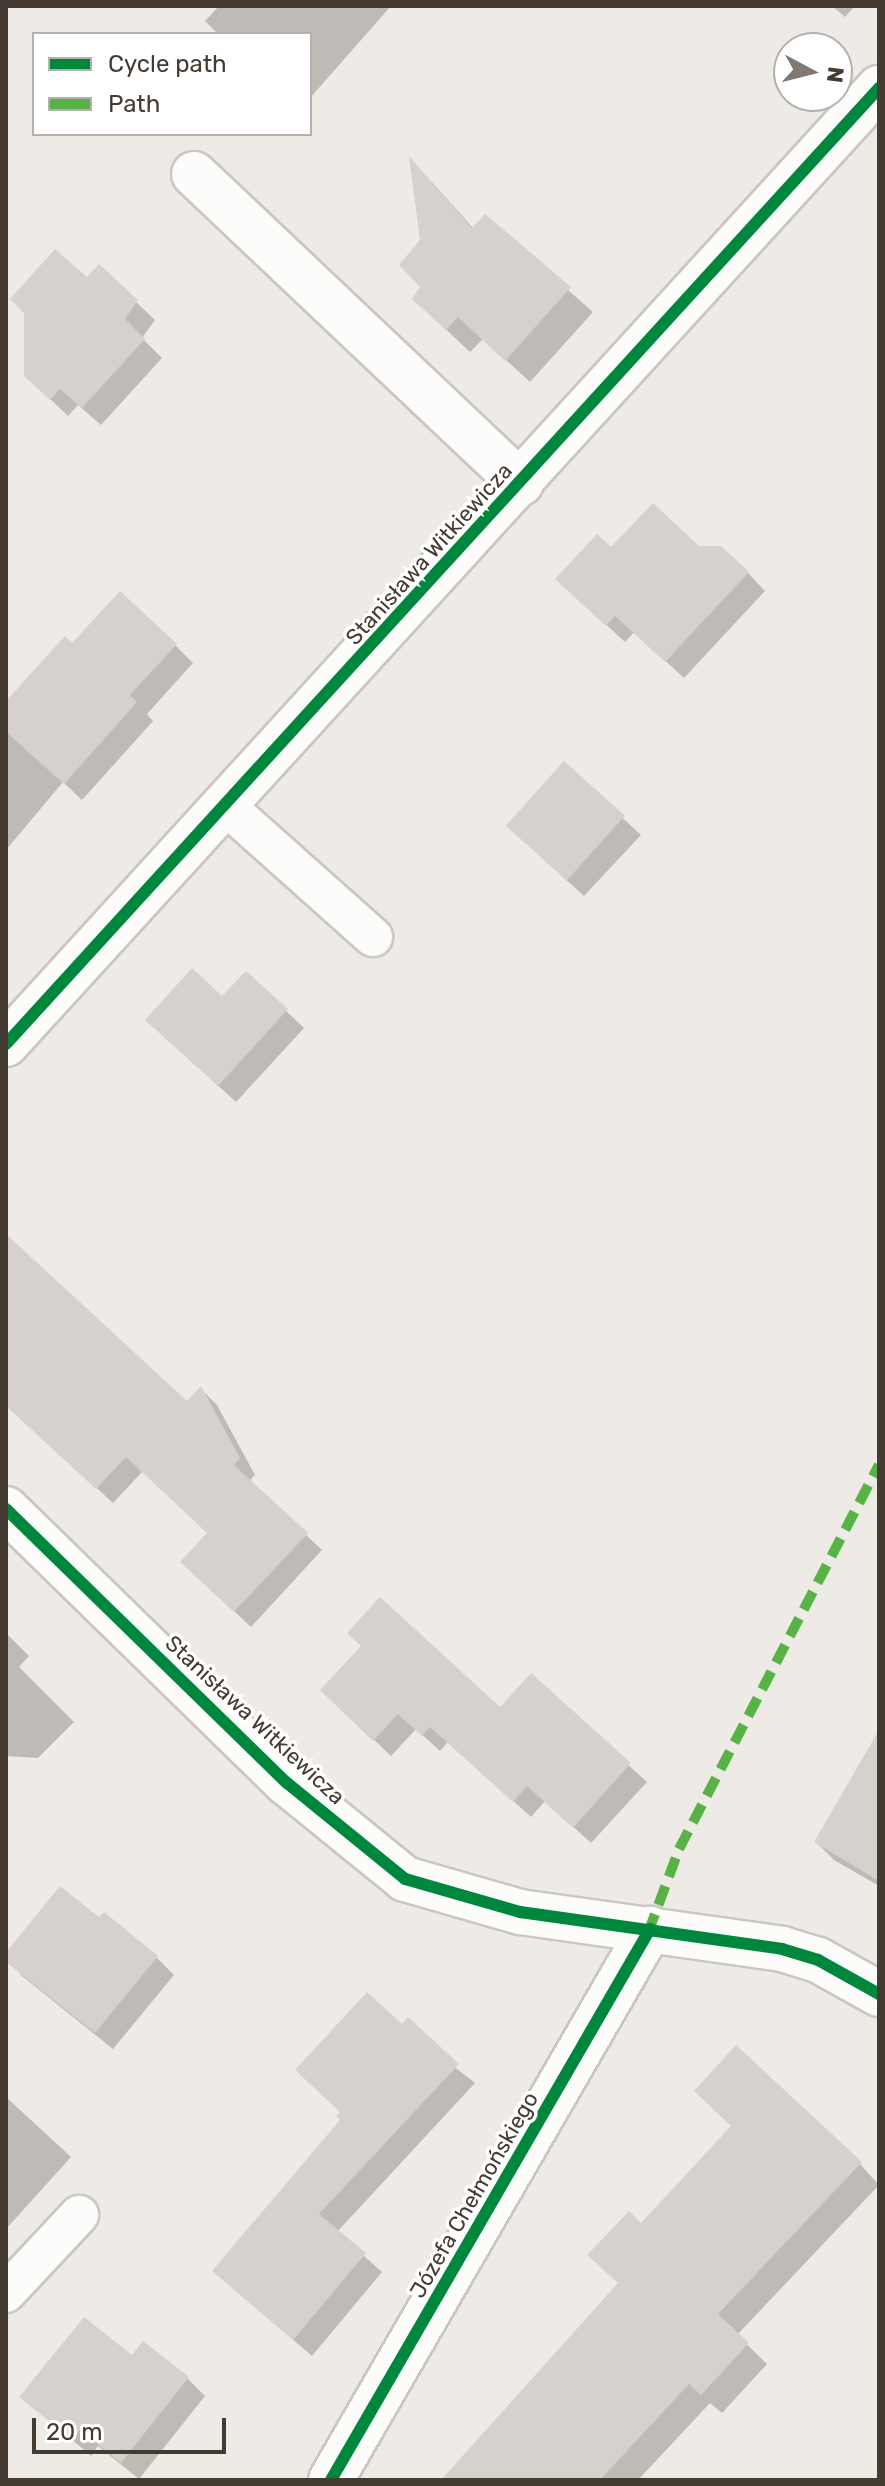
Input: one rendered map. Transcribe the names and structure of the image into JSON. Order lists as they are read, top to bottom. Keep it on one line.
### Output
{"streets":{"street":["Stanisława Witkiewicza","Józefa Chełmońskiego"]},"crossings":[["Stanisława Witkiewicza","Józefa Chełmońskiego"]],"legend":["Cycle path","Path"],"scale_bar":"20 m","north":"right"}
